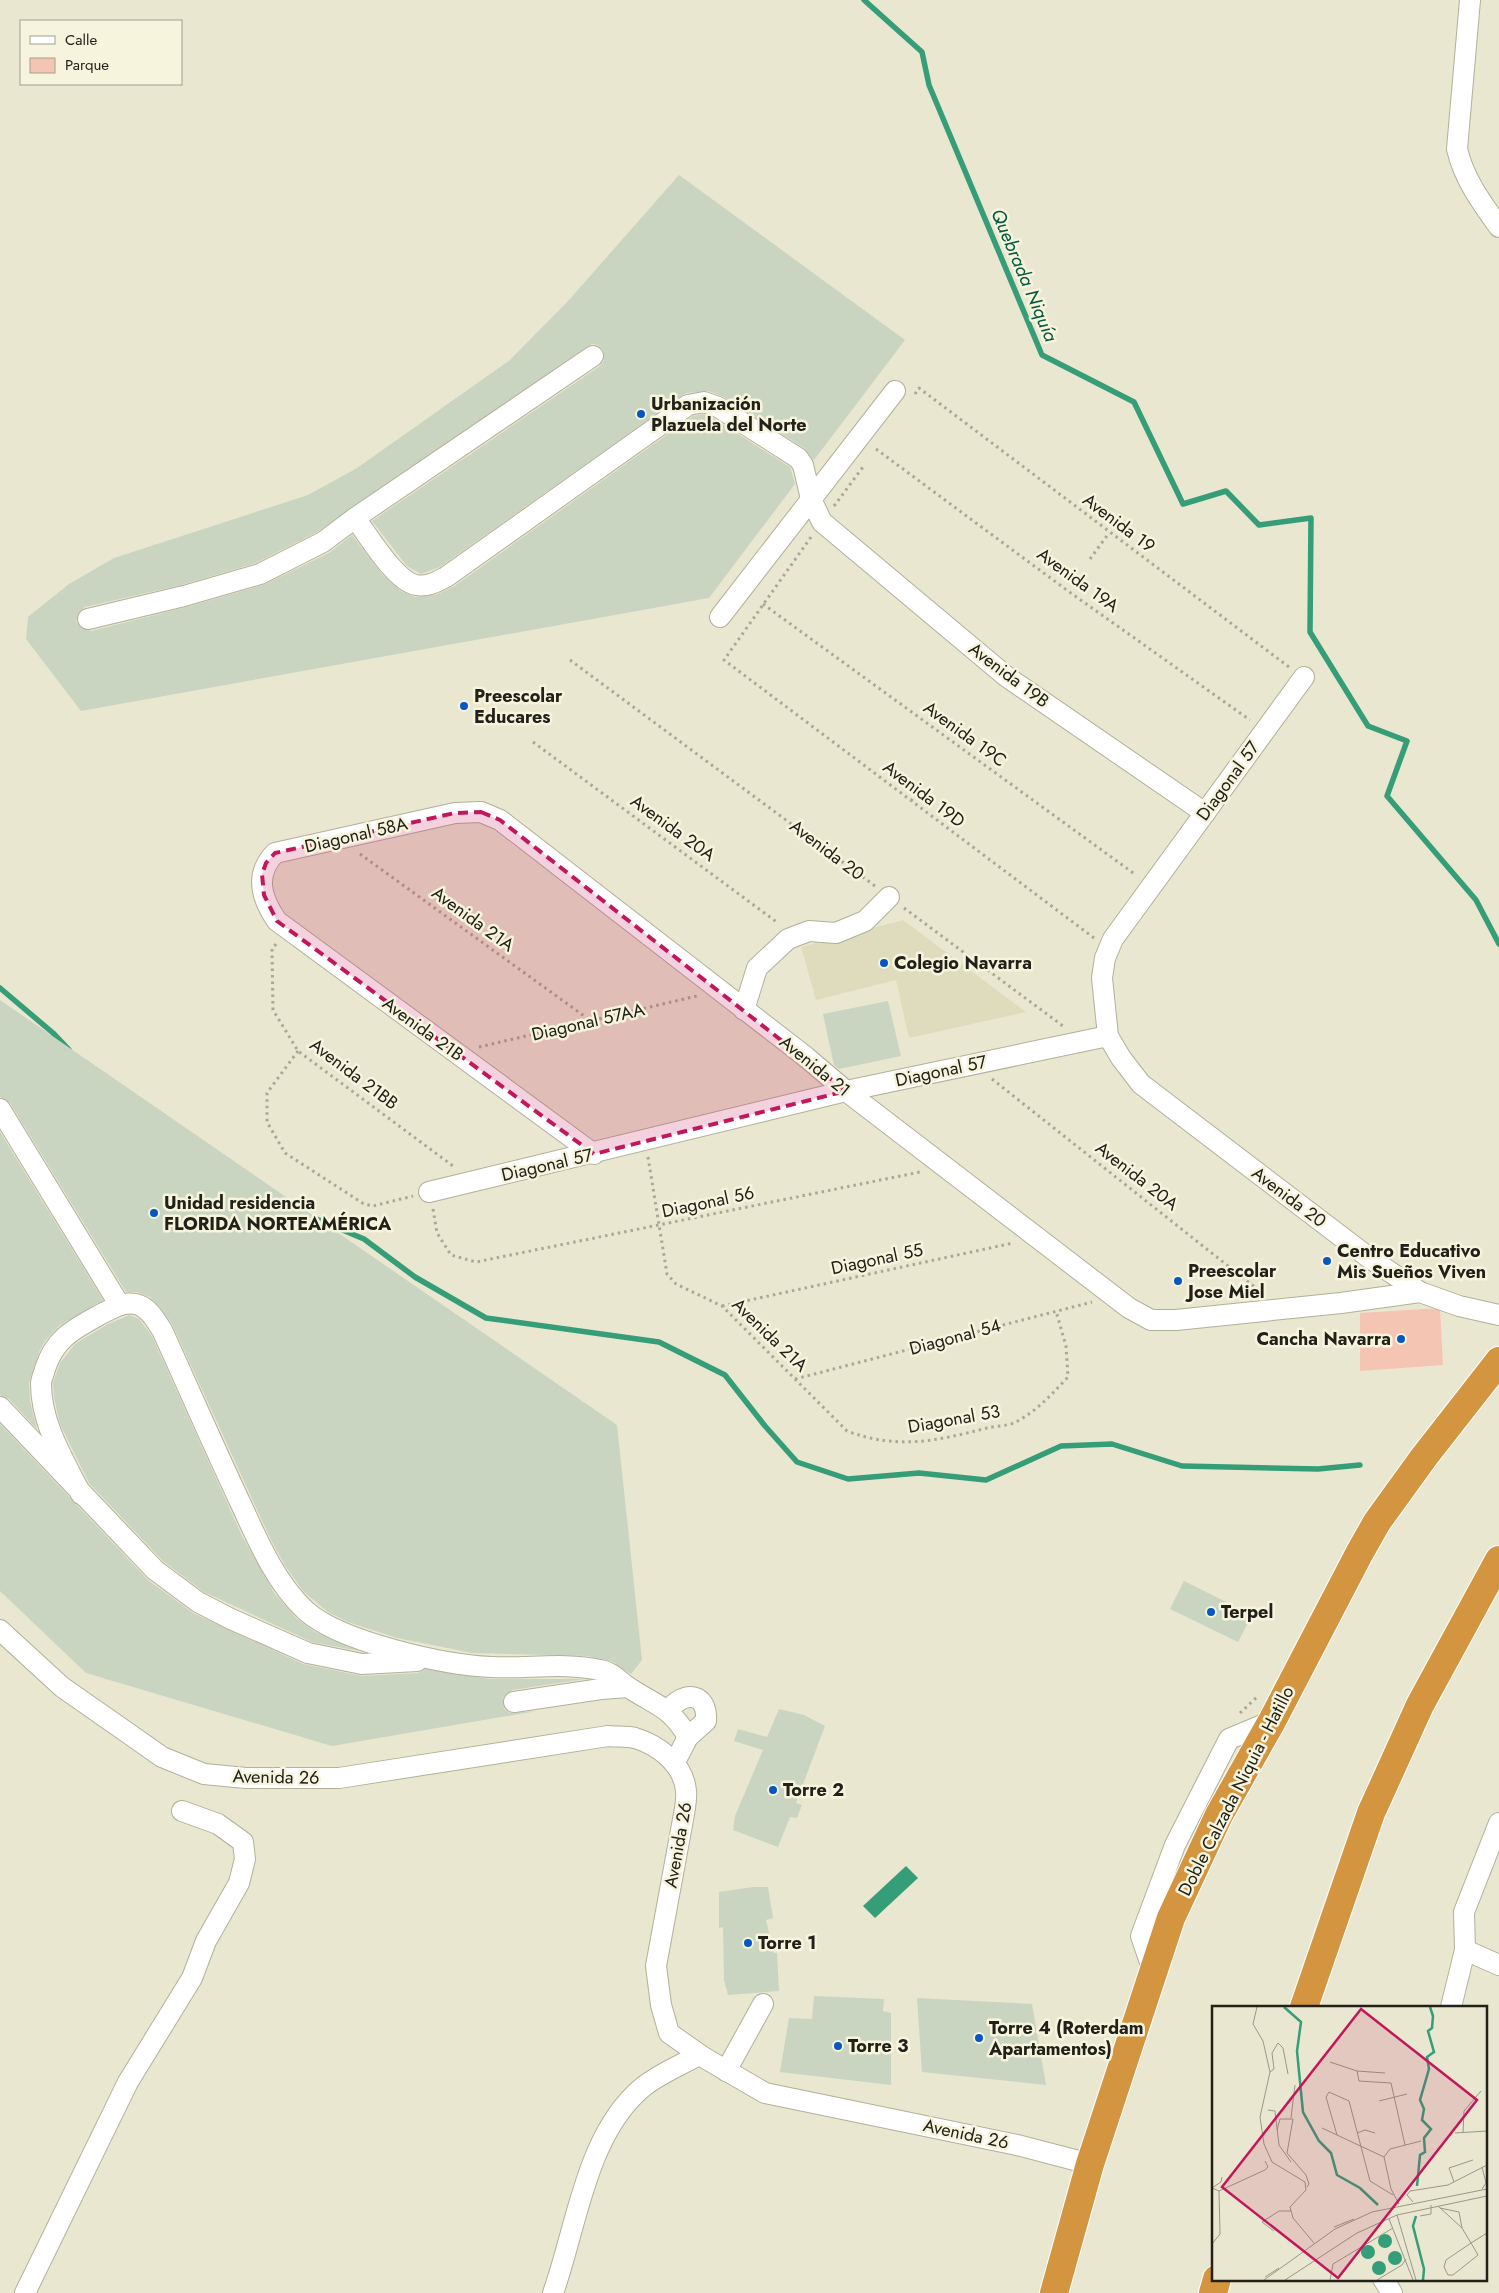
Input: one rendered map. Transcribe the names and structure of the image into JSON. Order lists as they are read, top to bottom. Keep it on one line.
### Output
{"streets":{"highway":["Doble Calzada Niquia - Hatillo"],"street":["Avenida 19B","Diagonal 57","Diagonal 58A","Avenida 20","Avenida 21B","Avenida 21","Avenida 26"],"path":["Avenida 19","Avenida 19A","Avenida 19C","Avenida 19D","Avenida 20A","Avenida 21A","Diagonal 57AA","Avenida 21BB","Diagonal 56","Diagonal 55","Diagonal 54","Diagonal 53"]},"crossings":[["Avenida 19","Diagonal 57"],["Avenida 19A","Diagonal 57"],["Avenida 19B","Diagonal 57"],["Avenida 19C","Diagonal 57"],["Diagonal 57","Avenida 19D"],["Diagonal 57","Avenida 20A"],["Diagonal 57","Avenida 20"],["Diagonal 57","Avenida 21A"],["Diagonal 57","Avenida 21B"],["Diagonal 57","Avenida 21"],["Diagonal 57","Avenida 21BB"],["Diagonal 57","Diagonal 56"],["Avenida 20A","Avenida 21"],["Diagonal 58A","Avenida 21A"],["Diagonal 58A","Avenida 21B"],["Diagonal 58A","Avenida 21"],["Avenida 21A","Diagonal 57AA"],["Avenida 21A","Diagonal 56"],["Avenida 21A","Diagonal 55"],["Avenida 21A","Diagonal 54"],["Avenida 21A","Diagonal 53"],["Diagonal 57AA","Avenida 21B"],["Diagonal 57AA","Avenida 21"],["Avenida 21B","Avenida 21BB"],["Avenida 21","Diagonal 56"],["Avenida 21","Diagonal 55"],["Avenida 21","Diagonal 54"],["Diagonal 54","Diagonal 53"],["Avenida 26","Doble Calzada Niquia - Hatillo"]],"water":["Quebrada Niquía"],"places":["Urbanización Plazuela del Norte","Preescolar Educares","Colegio Navarra","Unidad residencia FLORIDA NORTEAMÉRICA","Centro Educativo Mis Sueños Viven","Preescolar Jose Miel","Cancha Navarra","Terpel","Torre 2","Torre 1","Torre 4 (Roterdam Apartamentos)","Torre 3"],"legend":["Calle","Parque"]}
